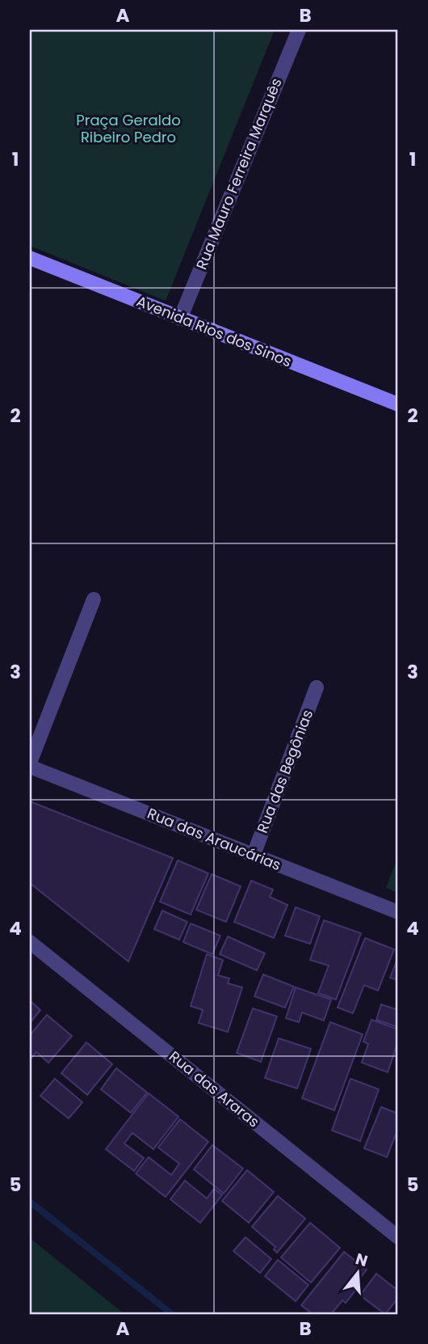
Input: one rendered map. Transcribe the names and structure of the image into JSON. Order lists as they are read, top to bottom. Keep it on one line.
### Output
{"streets":{"street":["Rua Mauro Ferreira Marquês","Avenida Rios dos Sinos","Rua das Begônias","Rua das Araucárias","Rua das Araras"]},"crossings":[["Rua Mauro Ferreira Marquês","Avenida Rios dos Sinos"],["Rua das Begônias","Rua das Araucárias"]],"parks":["Praça Geraldo Ribeiro Pedro"],"north":"top","grid":{"columns":["A","B"],"rows":["1","2","3","4","5"]}}
